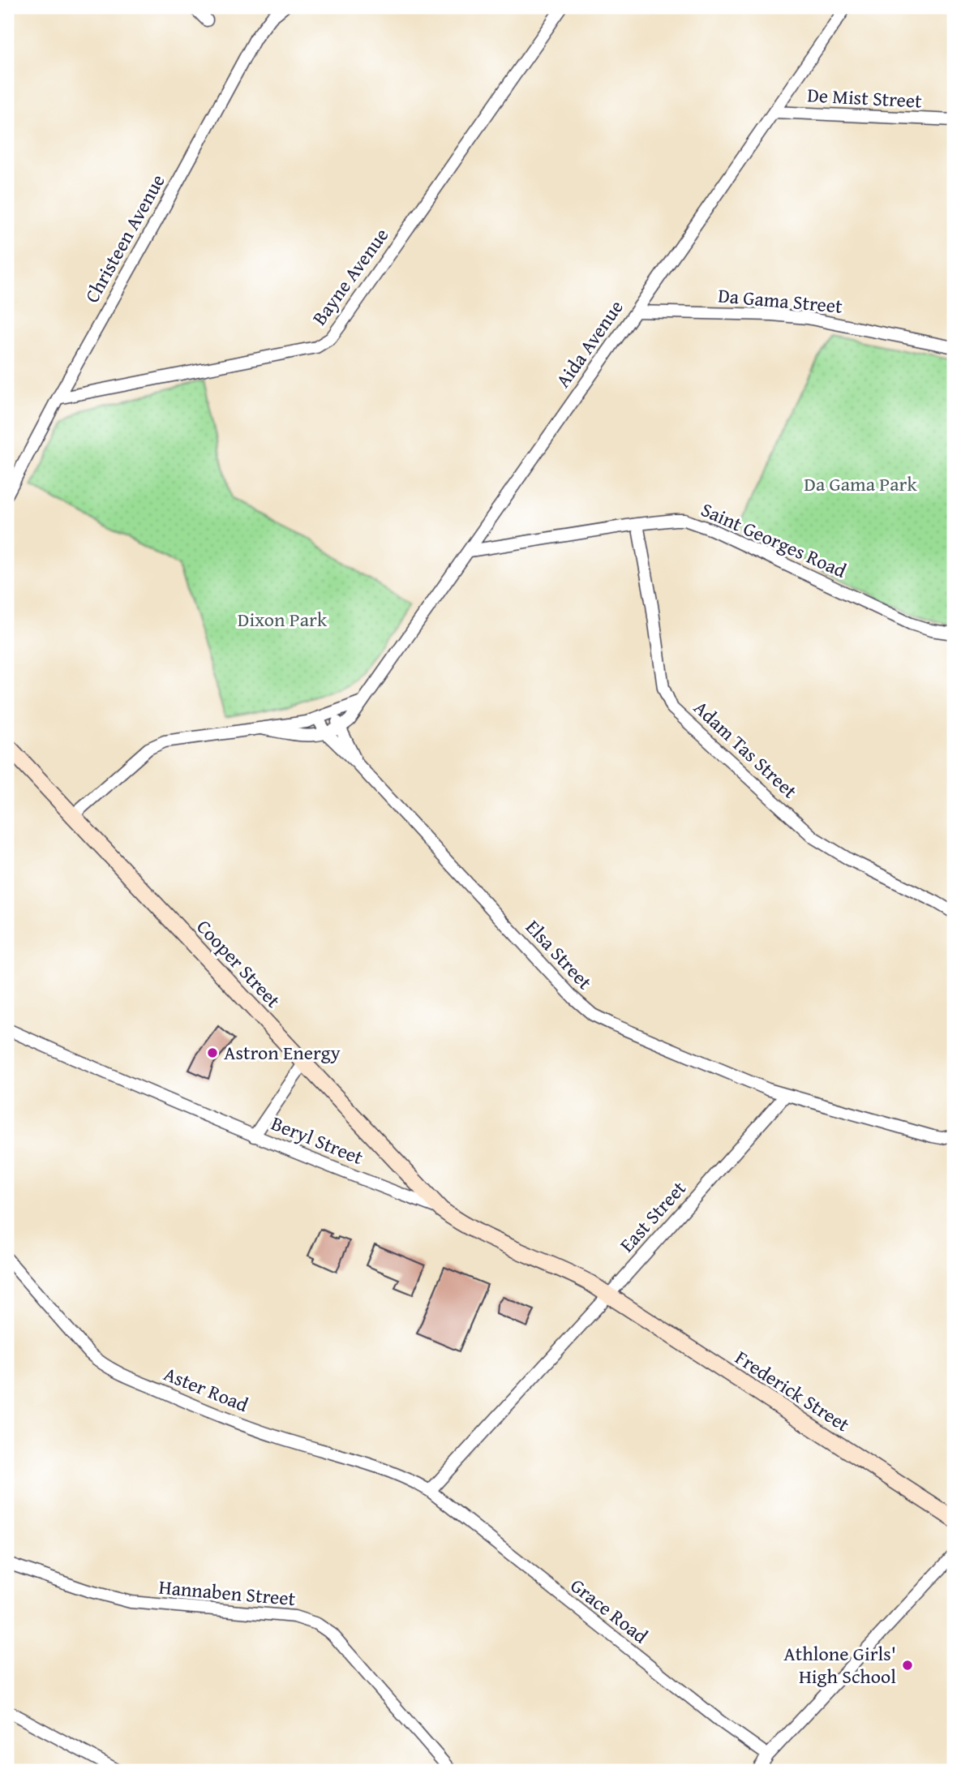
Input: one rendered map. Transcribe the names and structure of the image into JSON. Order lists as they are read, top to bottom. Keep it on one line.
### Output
{"streets":{"main road":["Cooper Street","Beryl Street","Frederick Street"],"street":["De Mist Street","Christeen Avenue","Bayne Avenue","Da Gama Street","Aida Avenue","Saint Georges Road","Adam Tas Street","Elsa Street","East Street","Aster Road","Hannaben Street","Grace Road"]},"crossings":[["De Mist Street","Aida Avenue"],["Christeen Avenue","Bayne Avenue"],["Da Gama Street","Aida Avenue"],["Aida Avenue","Saint Georges Road"],["Aida Avenue","Elsa Street"],["Aida Avenue","Cooper Street"],["Saint Georges Road","Adam Tas Street"],["Elsa Street","East Street"],["Cooper Street","Beryl Street"],["Beryl Street","East Street"],["Beryl Street","Frederick Street"],["East Street","Aster Road"],["East Street","Frederick Street"],["East Street","Grace Road"],["Aster Road","Grace Road"]],"parks":["Da Gama Park","Dixon Park"],"places":["Astron Energy","Athlone Girls' High School"]}
